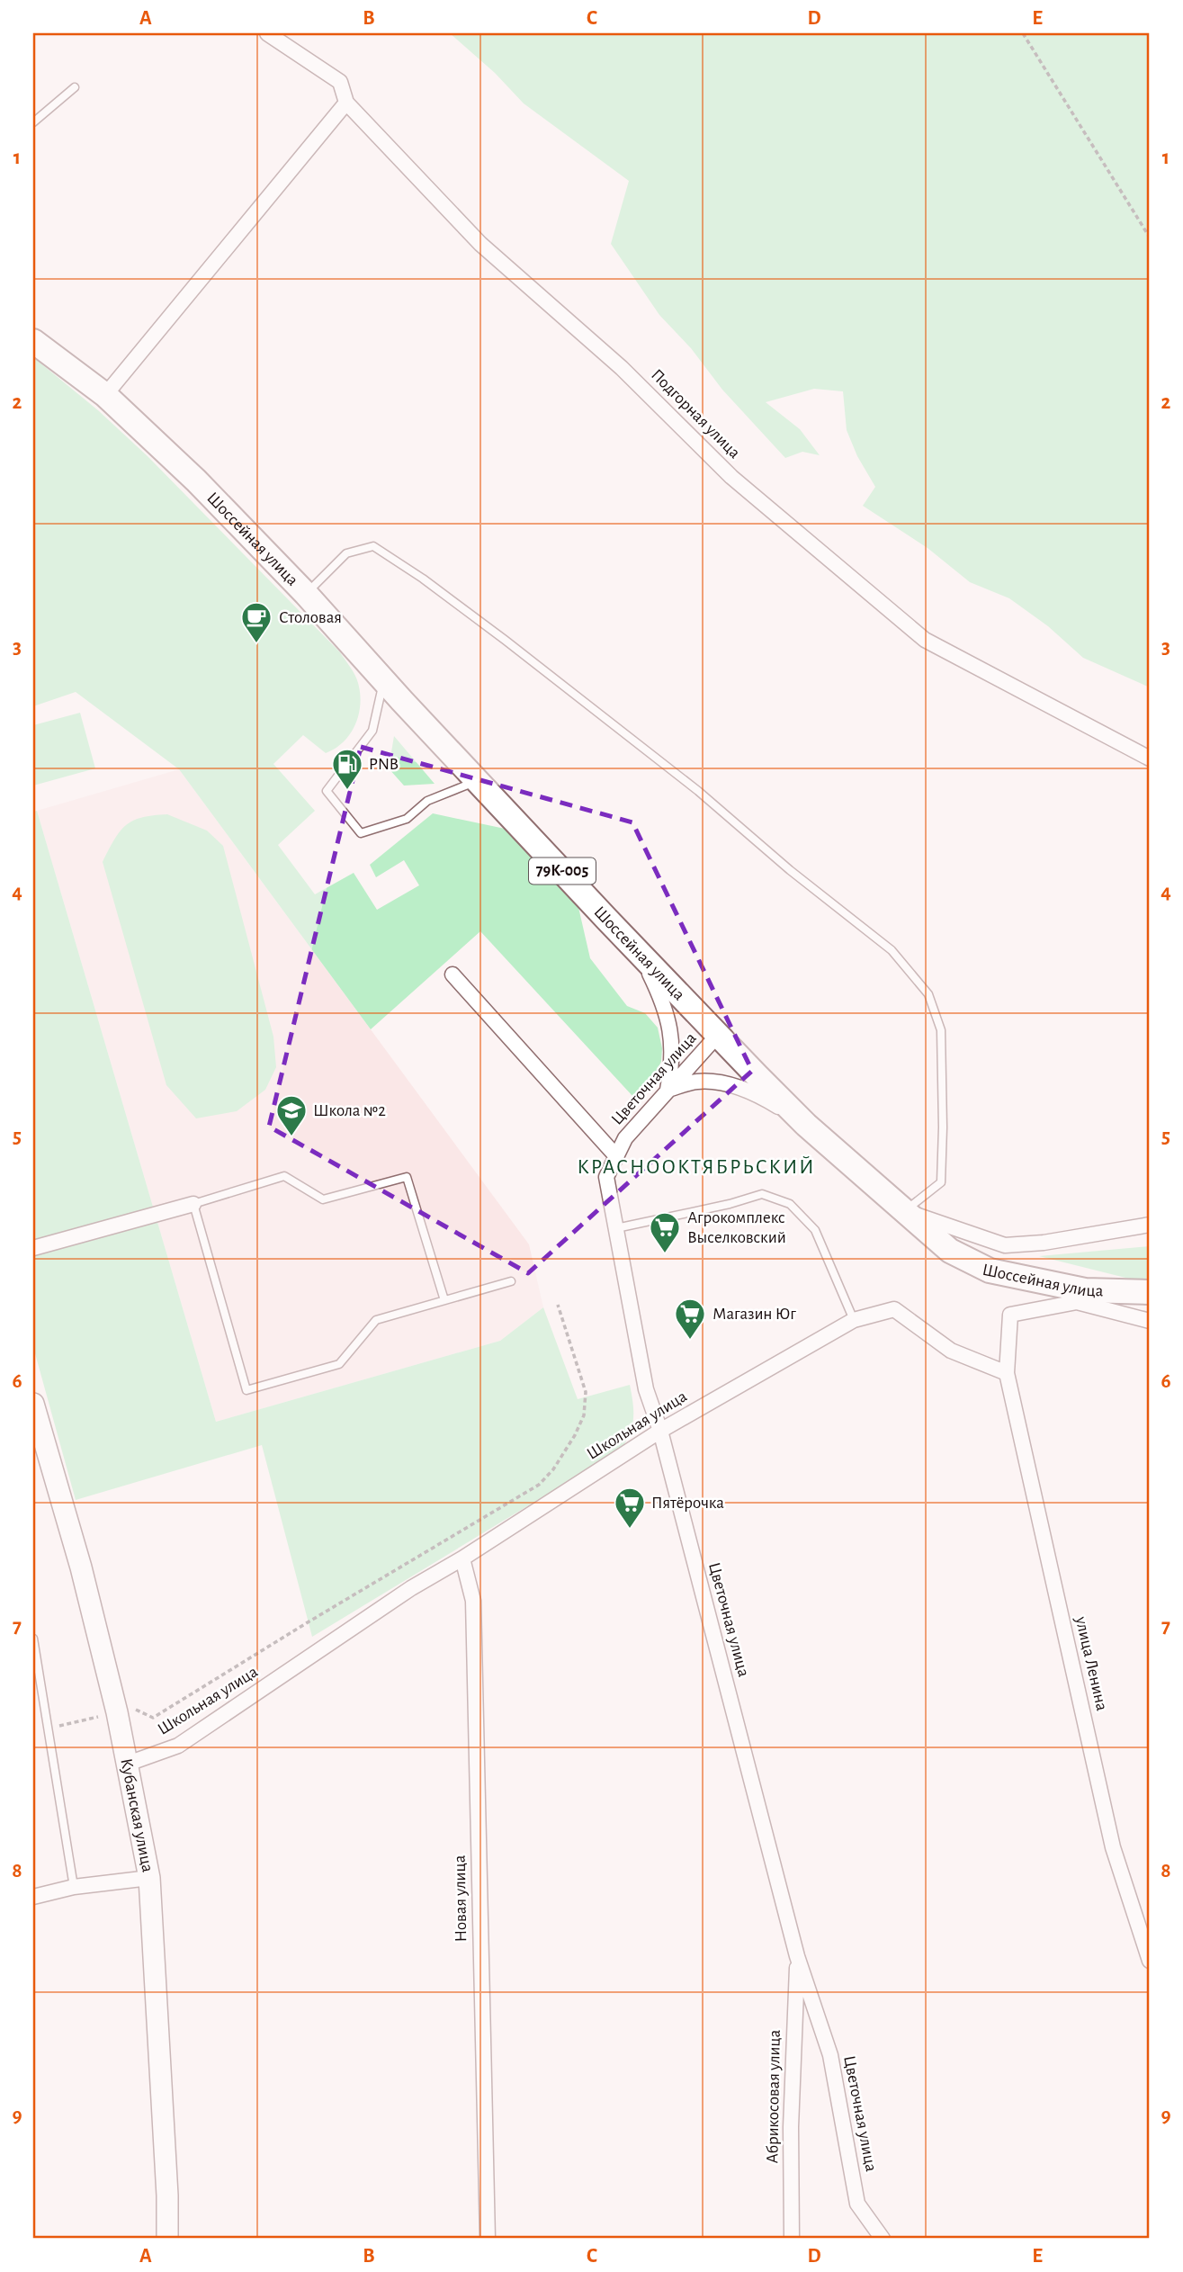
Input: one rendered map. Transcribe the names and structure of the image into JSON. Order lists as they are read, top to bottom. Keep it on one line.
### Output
{"streets":{"main road":["Шоссейная улица","79К-005","Кубанская улица"],"street":["Подгорная улица","Цветочная улица","Школьная улица","улица Ленина","Новая улица","Абрикосовая улица"]},"crossings":[["Шоссейная улица","Цветочная улица"],["Цветочная улица","Школьная улица"],["Цветочная улица","Абрикосовая улица"],["Школьная улица","улица Ленина"],["Школьная улица","Кубанская улица"],["Школьная улица","Новая улица"]],"districts":["КРАСНООКТЯБРЬСКИЙ"],"places":{"cafe":["Столовая"],"fuel station":["PNB"],"school or university":["Школа №2"],"supermarket":["Агрокомплекс Выселковский","Магазин Юг","Пятёрочка"]},"grid":{"columns":["A","B","C","D","E"],"rows":["1","2","3","4","5","6","7","8","9"]}}
